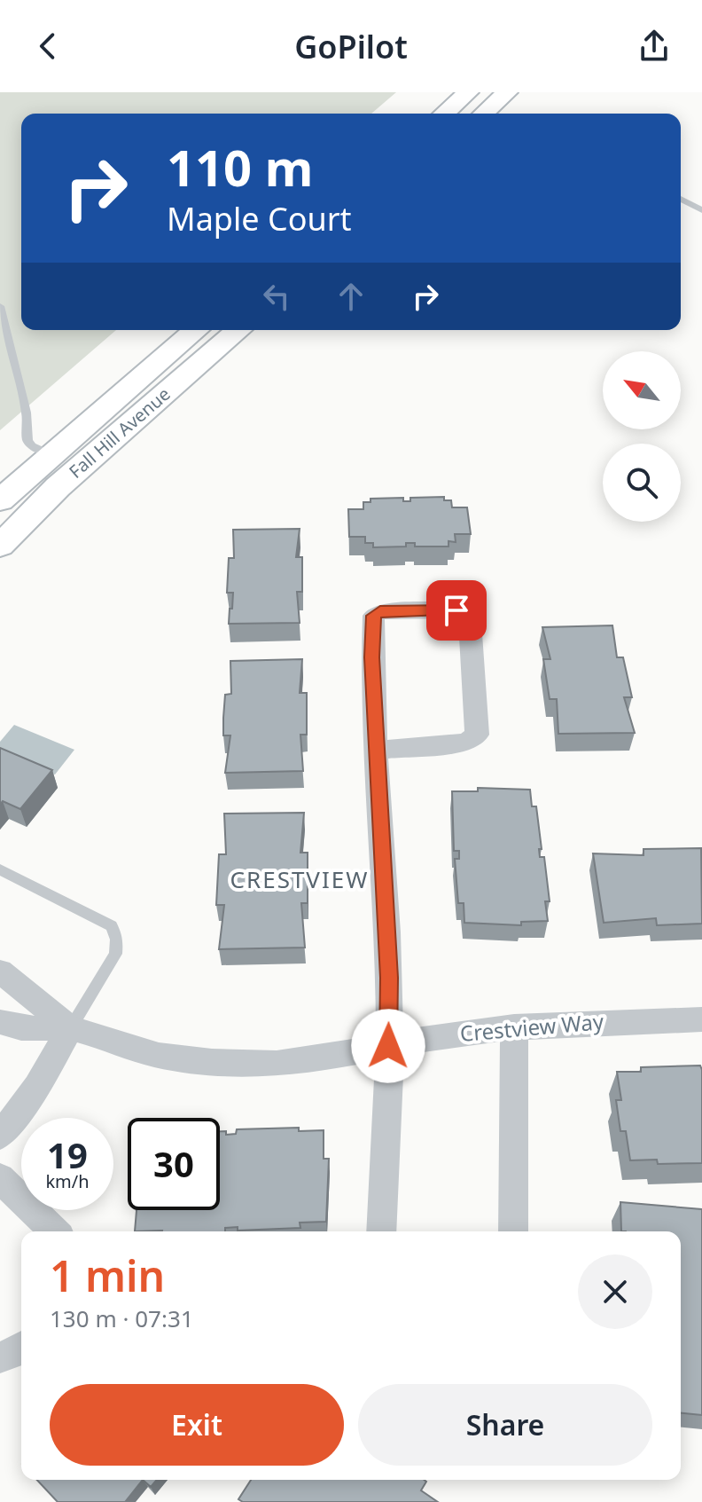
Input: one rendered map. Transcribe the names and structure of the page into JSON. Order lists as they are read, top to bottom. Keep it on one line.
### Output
{"streets":{"main road":["Fall Hill Avenue"],"street":["Crestview Way"]},"districts":["CRESTVIEW"],"north":"top left","page":{"header":"GoPilot","turn":["110 m","Maple Court"],"speed":"19 km/h","limit":"30","heading":["1 min","130 m · 07:31"],"buttons":["Exit","Share"]}}
